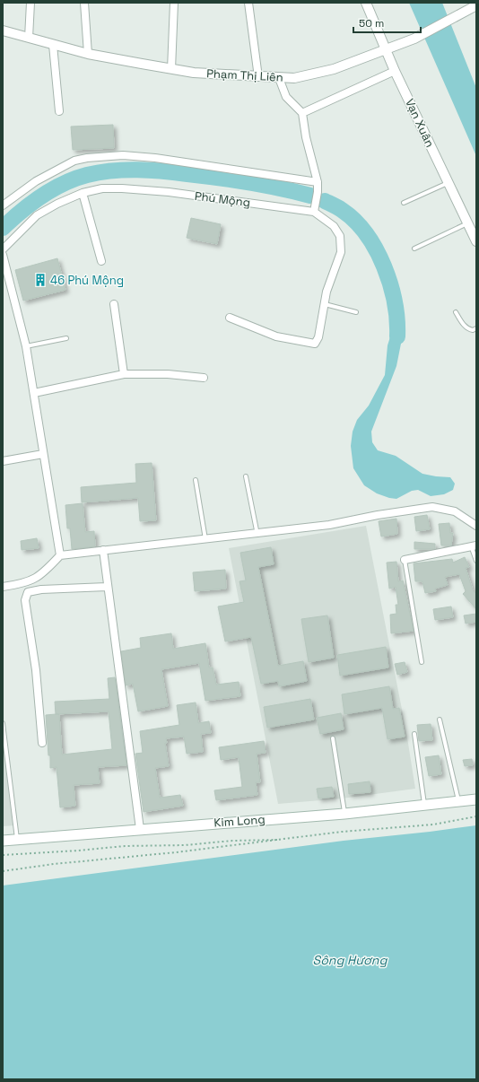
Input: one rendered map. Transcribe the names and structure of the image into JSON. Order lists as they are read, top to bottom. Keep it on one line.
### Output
{"streets":{"main road":["Kim Long"],"street":["Phạm Thị Liên","Vạn Xuân","Phú Mộng"]},"crossings":[["Phạm Thị Liên","Vạn Xuân"]],"water":["Sông Hương"],"places":{"building":["46 Phú Mộng"]},"scale_bar":"50 m"}
